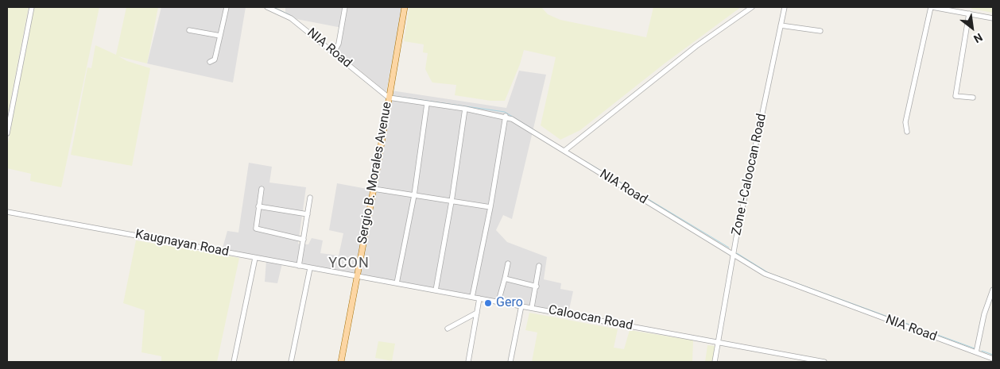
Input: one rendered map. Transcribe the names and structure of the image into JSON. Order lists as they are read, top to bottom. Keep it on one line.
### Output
{"streets":{"main road":["Sergio B. Morales Avenue"],"street":["NIA Road","Zone I-Caloocan Road","Kaugnayan Road","Caloocan Road"]},"crossings":[["NIA Road","Sergio B. Morales Avenue"],["NIA Road","Zone I-Caloocan Road"],["Sergio B. Morales Avenue","Kaugnayan Road"],["Sergio B. Morales Avenue","Caloocan Road"],["Zone I-Caloocan Road","Caloocan Road"],["Kaugnayan Road","Caloocan Road"]],"districts":["YCON"],"places":["Gero"],"north":"bottom right"}
